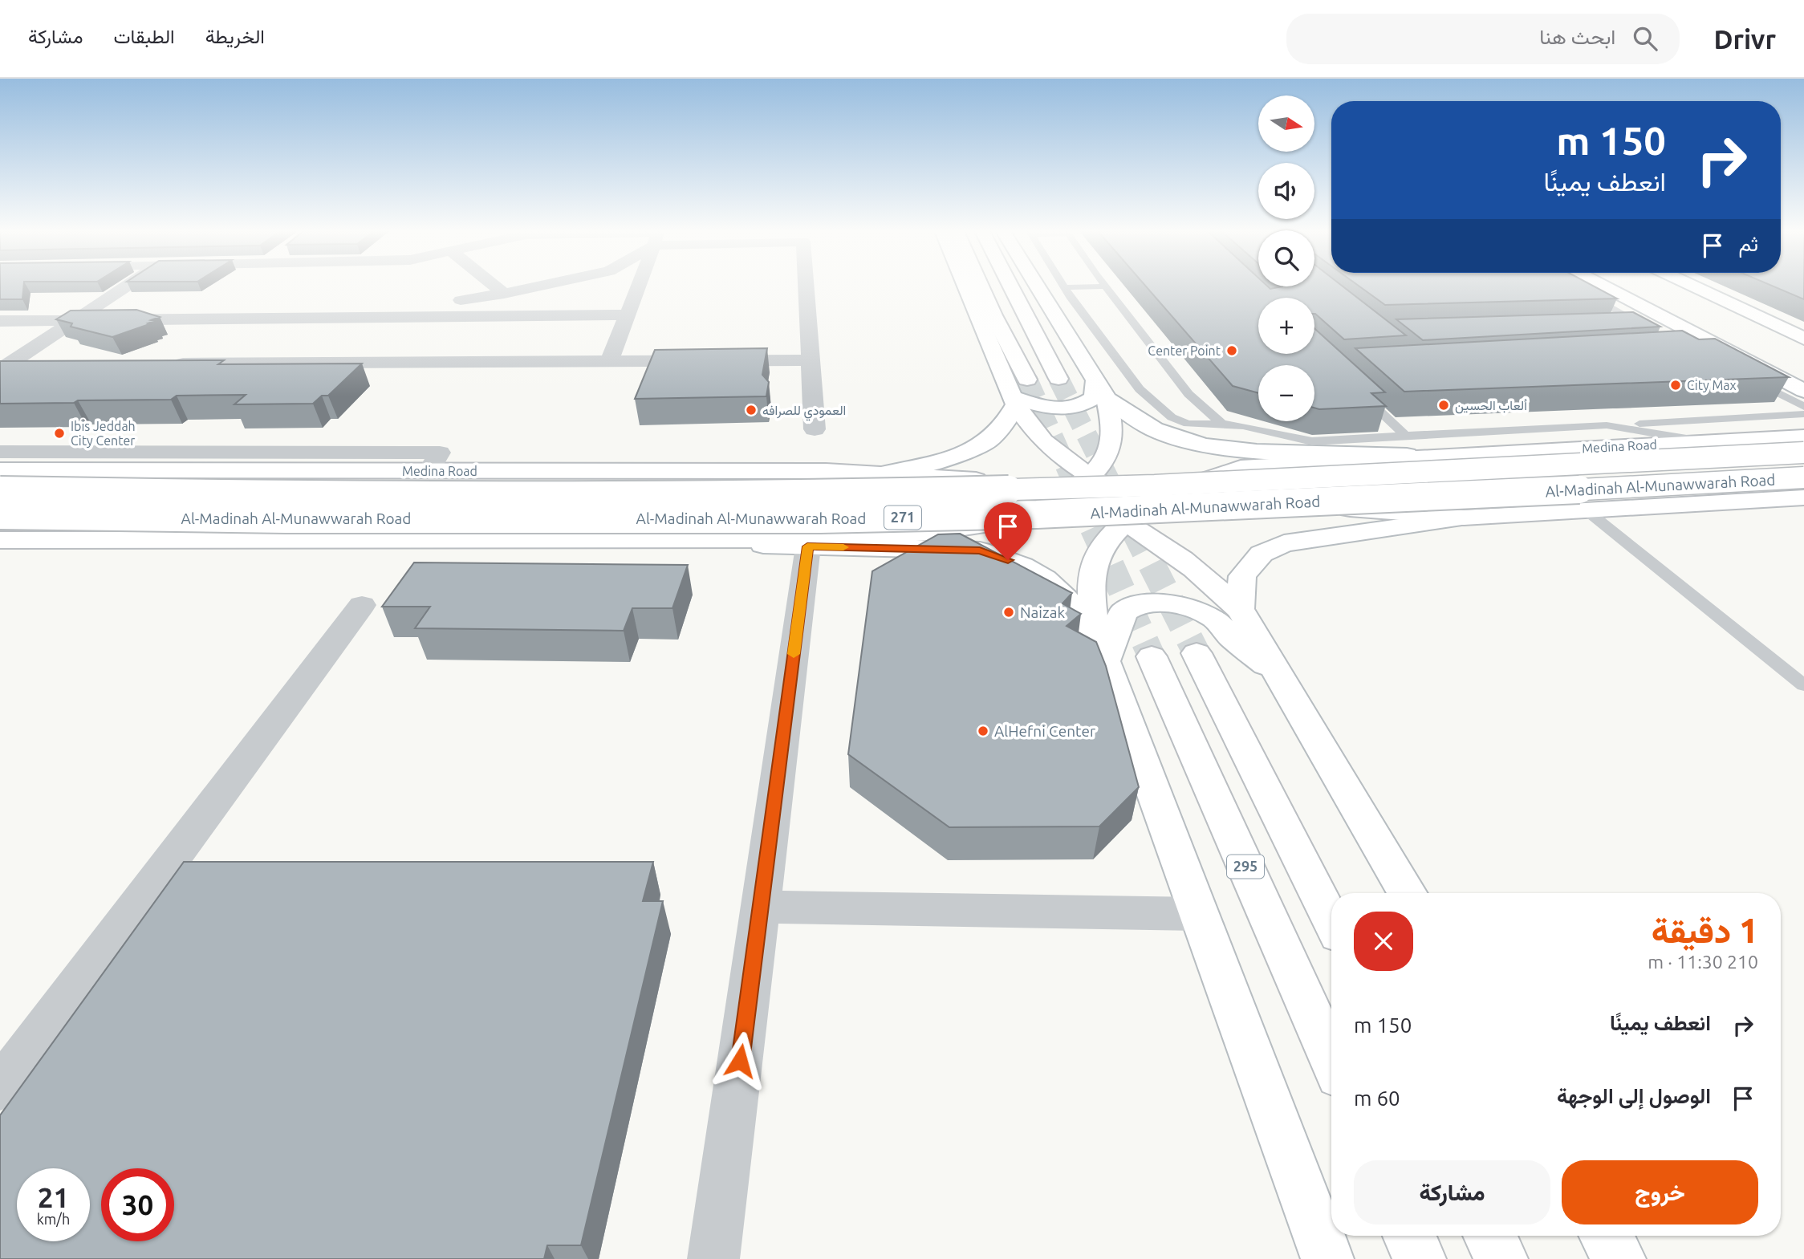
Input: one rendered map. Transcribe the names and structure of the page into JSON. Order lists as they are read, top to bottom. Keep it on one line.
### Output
{"streets":{"main road":["Medina Road","Al-Madinah Al-Munawwarah Road","271","295"]},"places":["Center Point","City Max","ألعاب الحسين","العمودي للصرافه","Ibis Jeddah City Center","Naizak","AlHefni Center"],"north":"right","page":{"header":"Drivr","search":"ابحث هنا","nav":["الخريطة","الطبقات","مشاركة"],"map_buttons":["+","−"],"turn":["150 m","انعطف يمينًا"],"then":"ثم","heading":["1 دقيقة","210 m · 11:30"],"list":[{"name":"انعطف يمينًا","value":"150 m"},{"name":"الوصول إلى الوجهة","value":"60 m"}],"buttons":["خروج","مشاركة"],"speed":"21 km/h","limit":"30"}}
